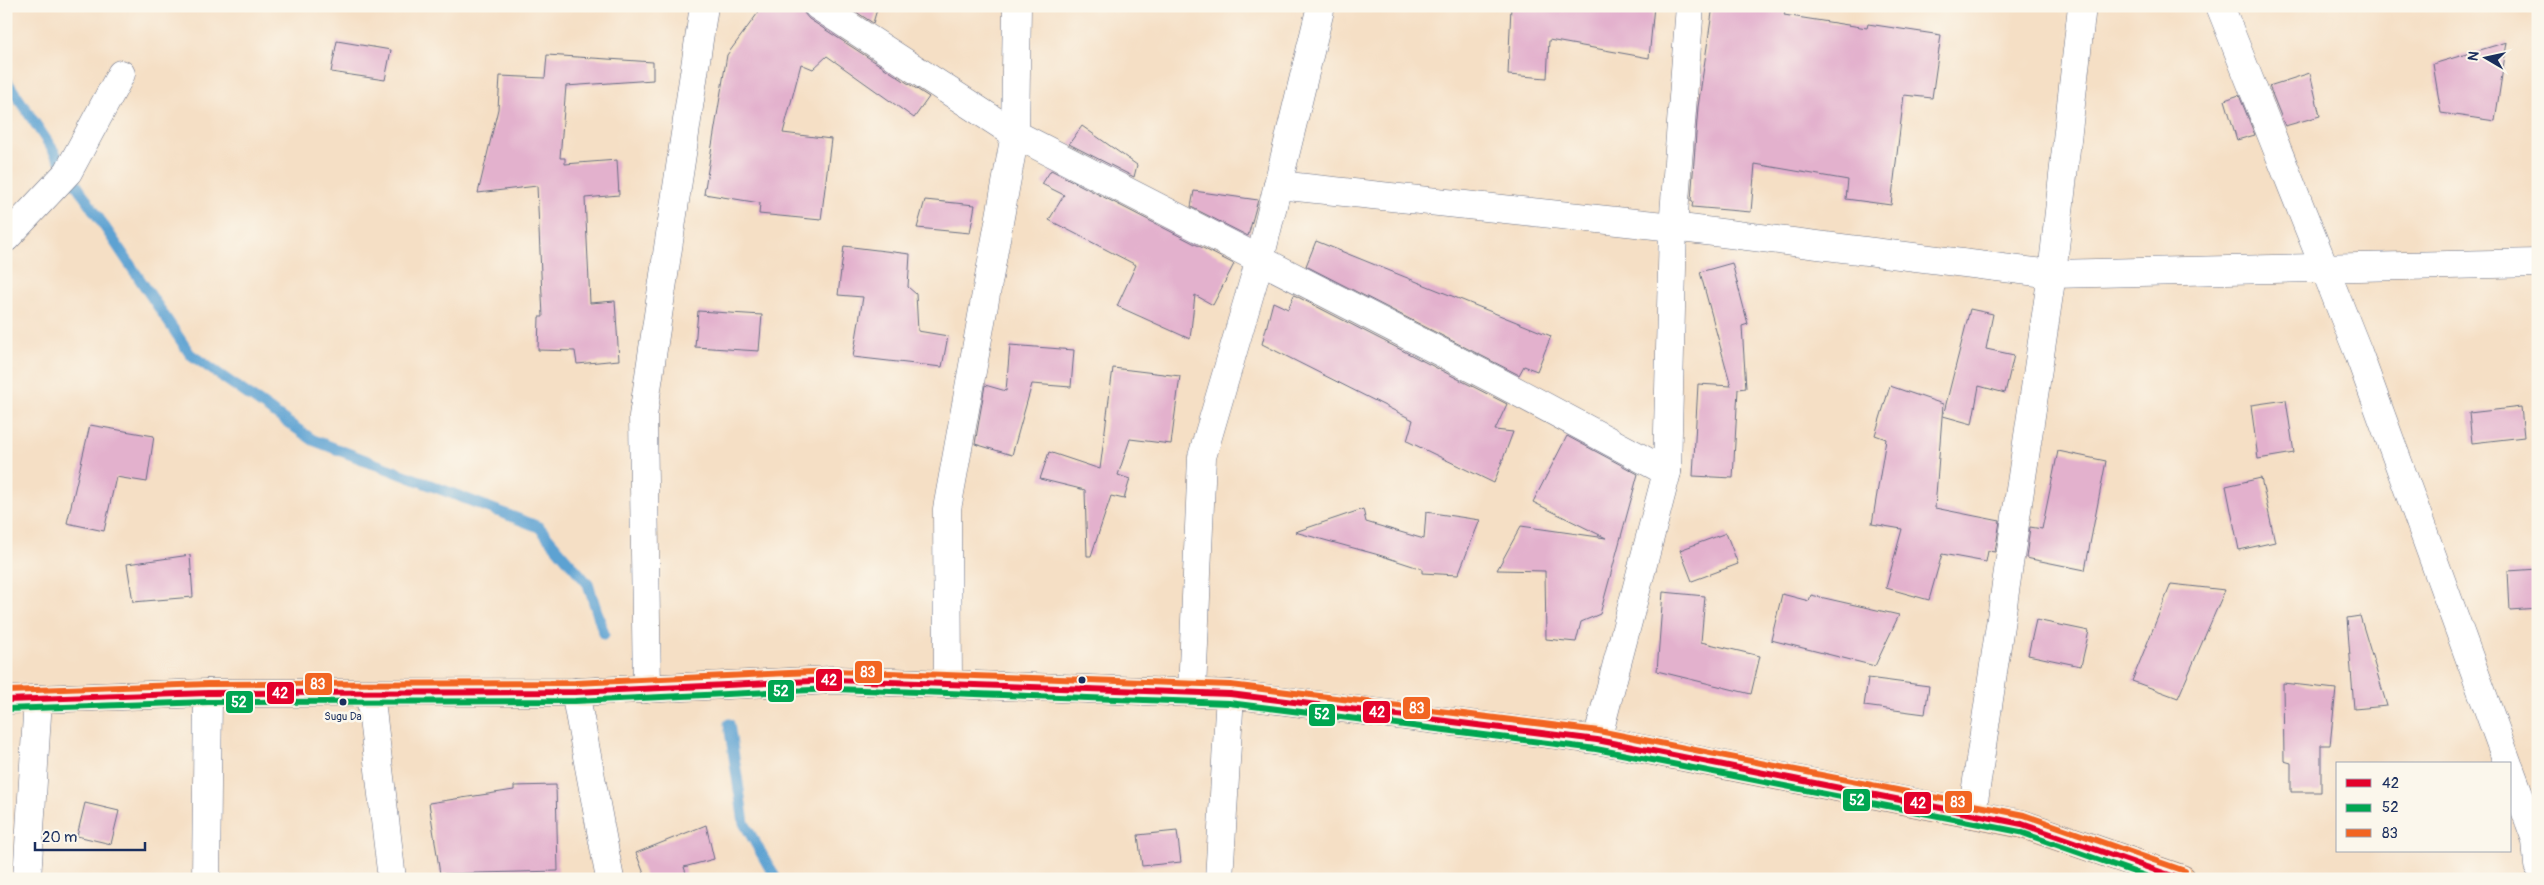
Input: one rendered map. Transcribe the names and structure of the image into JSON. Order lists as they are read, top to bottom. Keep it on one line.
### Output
{"places":["Sugu Da"],"lines":["transit line 83","transit line 42","transit line 52"],"legend":["42","52","83"],"scale_bar":"20 m","north":"left"}
